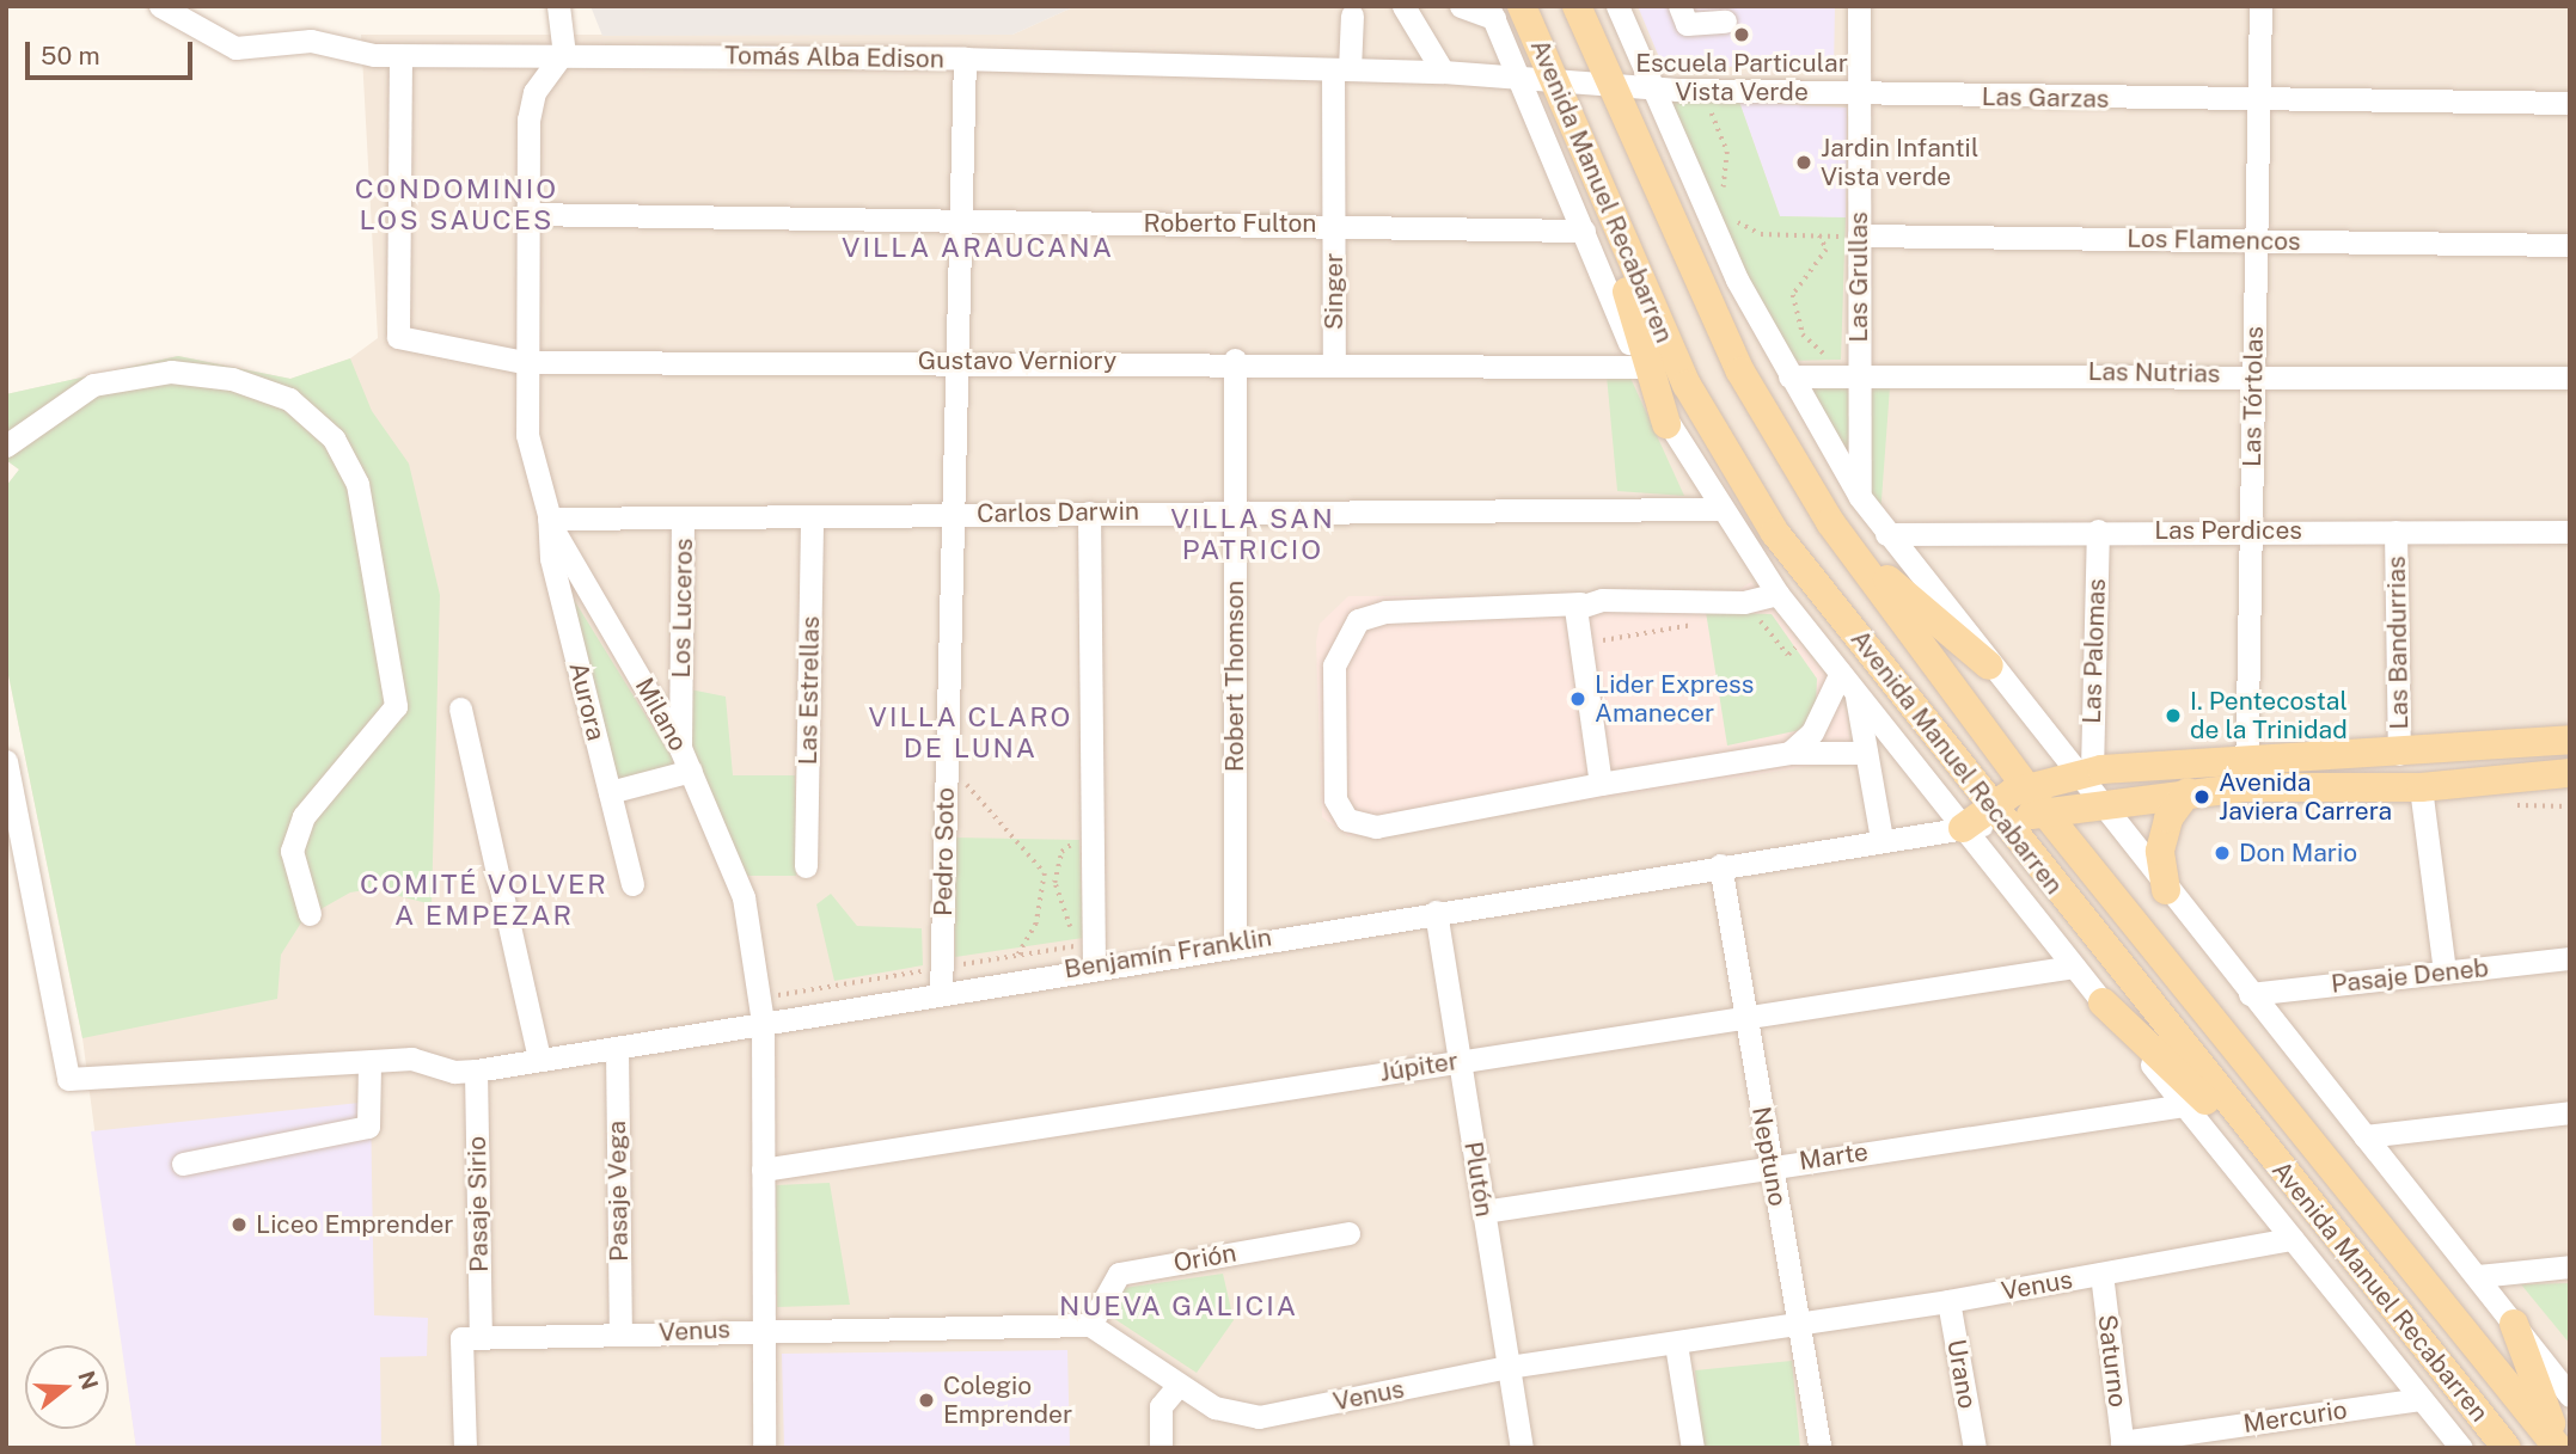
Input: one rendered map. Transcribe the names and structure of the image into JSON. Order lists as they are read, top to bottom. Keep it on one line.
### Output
{"streets":{"main road":["Avenida Manuel Recabarren"],"street":["Tomás Alba Edison","Las Garzas","Roberto Fulton","Los Flamencos","Las Grullas","Singer","Gustavo Verniory","Las Nutrias","Las Tórtolas","Carlos Darwin","Las Perdices","Los Luceros","Las Bandurrias","Las Palomas","Robert Thomson","Las Estrellas","Aurora","Milano","Pedro Soto","Benjamín Franklin","Pasaje Deneb","Júpiter","Neptuno","Marte","Plutón","Pasaje Vega","Pasaje Sirio","Orión","Venus","Saturno","Urano","Mercurio"]},"crossings":[["Tomás Alba Edison","Las Garzas"],["Tomás Alba Edison","Avenida Manuel Recabarren"],["Tomás Alba Edison","Singer"],["Tomás Alba Edison","Gustavo Verniory"],["Tomás Alba Edison","Milano"],["Tomás Alba Edison","Pedro Soto"],["Las Garzas","Avenida Manuel Recabarren"],["Las Garzas","Las Grullas"],["Las Garzas","Las Tórtolas"],["Avenida Manuel Recabarren","Roberto Fulton"],["Avenida Manuel Recabarren","Gustavo Verniory"],["Avenida Manuel Recabarren","Carlos Darwin"],["Avenida Manuel Recabarren","Benjamín Franklin"],["Avenida Manuel Recabarren","Júpiter"],["Avenida Manuel Recabarren","Marte"],["Avenida Manuel Recabarren","Venus"],["Avenida Manuel Recabarren","Mercurio"],["Roberto Fulton","Singer"],["Roberto Fulton","Milano"],["Roberto Fulton","Pedro Soto"],["Los Flamencos","Las Grullas"],["Los Flamencos","Las Tórtolas"],["Las Grullas","Las Nutrias"],["Singer","Gustavo Verniory"],["Gustavo Verniory","Robert Thomson"],["Gustavo Verniory","Milano"],["Gustavo Verniory","Pedro Soto"],["Las Nutrias","Las Tórtolas"],["Las Tórtolas","Las Perdices"],["Carlos Darwin","Los Luceros"],["Carlos Darwin","Robert Thomson"],["Carlos Darwin","Las Estrellas"],["Carlos Darwin","Aurora"],["Carlos Darwin","Milano"],["Carlos Darwin","Pedro Soto"],["Las Perdices","Las Bandurrias"],["Las Perdices","Las Palomas"],["Los Luceros","Milano"],["Robert Thomson","Benjamín Franklin"],["Aurora","Milano"],["Milano","Benjamín Franklin"],["Milano","Júpiter"],["Milano","Venus"],["Pedro Soto","Benjamín Franklin"],["Benjamín Franklin","Neptuno"],["Benjamín Franklin","Plutón"],["Benjamín Franklin","Pasaje Vega"],["Benjamín Franklin","Pasaje Sirio"],["Júpiter","Neptuno"],["Júpiter","Plutón"],["Neptuno","Marte"],["Neptuno","Venus"],["Marte","Plutón"],["Plutón","Venus"],["Pasaje Vega","Venus"],["Pasaje Sirio","Venus"],["Orión","Venus"],["Venus","Saturno"],["Venus","Urano"],["Saturno","Mercurio"]],"districts":["CONDOMINIO LOS SAUCES","VILLA ARAUCANA","VILLA SAN PATRICIO","VILLA CLARO DE LUNA","COMITÉ VOLVER A EMPEZAR","NUEVA GALICIA"],"places":["Escuela Particular Vista Verde","Jardin Infantil Vista verde","Lider Express Amanecer","I. Pentecostal de la Trinidad","Avenida Javiera Carrera","Don Mario","Liceo Emprender","Colegio Emprender"],"scale_bar":"50 m","north":"right"}
